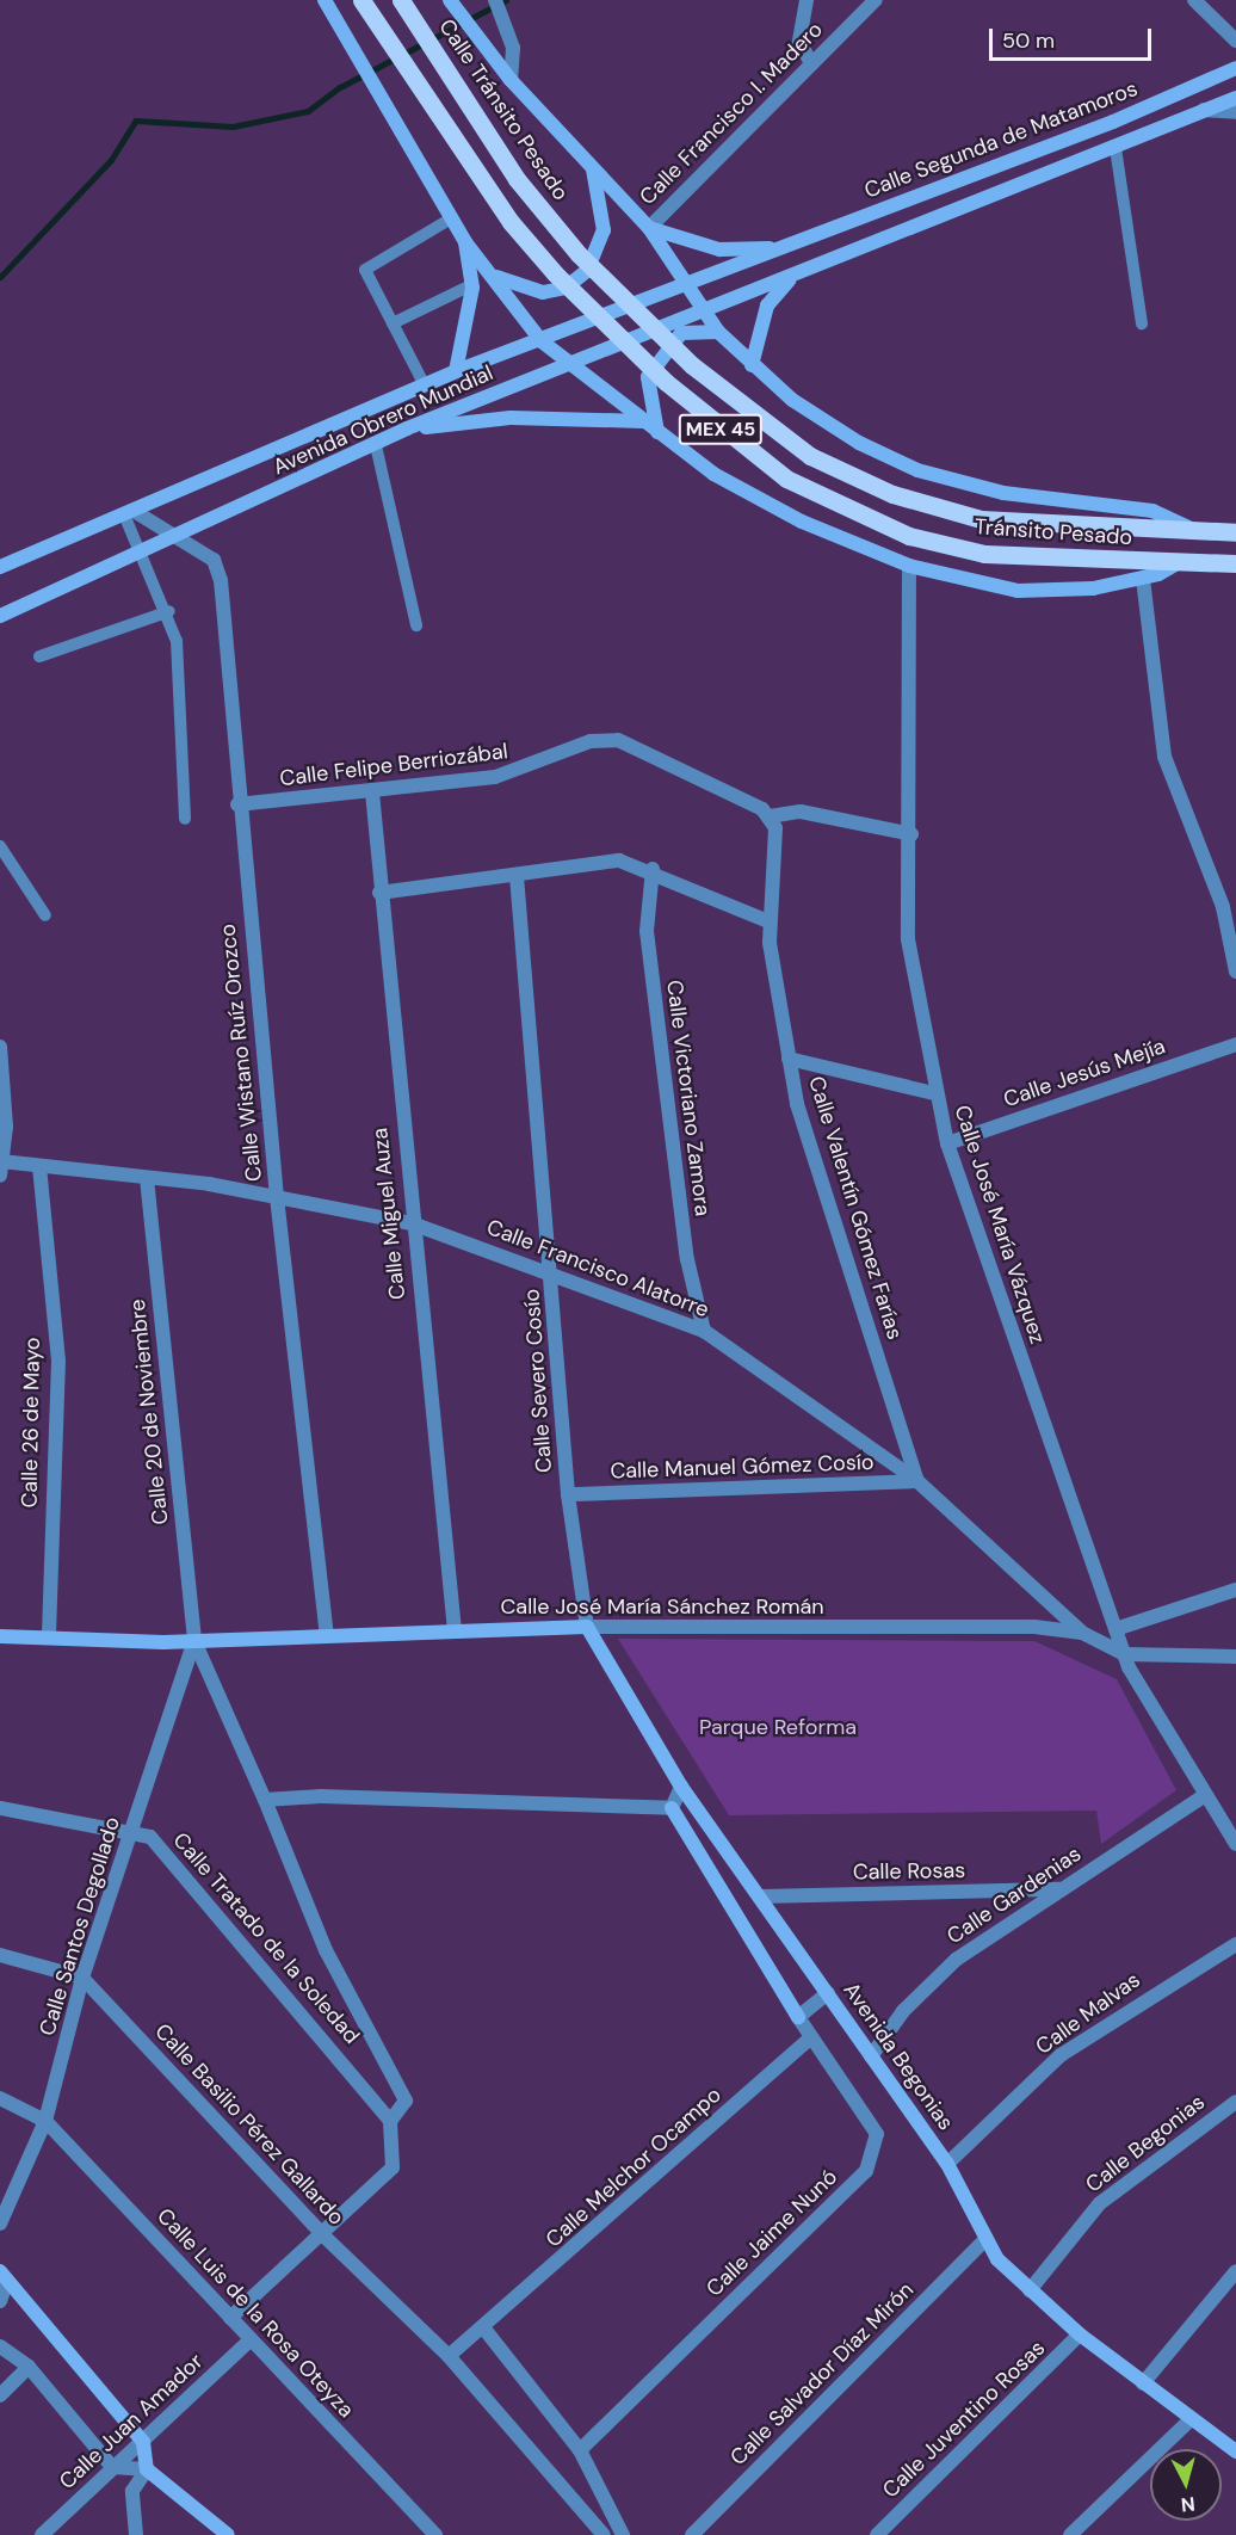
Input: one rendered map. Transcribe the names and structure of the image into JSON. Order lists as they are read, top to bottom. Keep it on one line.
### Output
{"streets":{"main road":["Calle Tránsito Pesado","MEX 45","Tránsito Pesado"],"street":["Calle Francisco I. Madero","Calle Segunda de Matamoros","Avenida Obrero Mundial","Calle Felipe Berriozábal","Calle Wistano Ruíz Orozco","Calle Jesús Mejía","Calle Victoriano Zamora","Calle Valentín Gómez Farías","Calle Miguel Auza","Calle José María Vázquez","Calle Francisco Alatorre","Calle Severo Cosío","Calle 20 de Noviembre","Calle 26 de Mayo","Calle Manuel Gómez Cosío","Calle José María Sánchez Román","Calle Rosas","Calle Gardenias","Calle Santos Degollado","Calle Tratado de la Soledad","Calle Malvas","Avenida Begonias","Calle Basilio Pérez Gallardo","Calle Begonias","Calle Melchor Ocampo","Calle Jaime Nunó","Calle Luis de la Rosa Oteyza","Calle Salvador Díaz Mirón","Calle Juventino Rosas","Calle Juan Amador"]},"crossings":[["Calle Tránsito Pesado","Tránsito Pesado"],["Calle Segunda de Matamoros","Avenida Obrero Mundial"],["Avenida Obrero Mundial","Calle Wistano Ruíz Orozco"],["Calle Felipe Berriozábal","Calle Wistano Ruíz Orozco"],["Calle Felipe Berriozábal","Calle Valentín Gómez Farías"],["Calle Felipe Berriozábal","Calle Miguel Auza"],["Calle Wistano Ruíz Orozco","Calle Francisco Alatorre"],["Calle Wistano Ruíz Orozco","Calle José María Sánchez Román"],["Calle Jesús Mejía","Calle José María Vázquez"],["Calle Victoriano Zamora","Calle Francisco Alatorre"],["Calle Valentín Gómez Farías","Calle Francisco Alatorre"],["Calle Valentín Gómez Farías","Calle Manuel Gómez Cosío"],["Calle Miguel Auza","Calle Francisco Alatorre"],["Calle Miguel Auza","Calle José María Sánchez Román"],["Calle José María Vázquez","Calle José María Sánchez Román"],["Calle José María Vázquez","Calle Gardenias"],["Calle Francisco Alatorre","Calle Severo Cosío"],["Calle Francisco Alatorre","Calle 20 de Noviembre"],["Calle Francisco Alatorre","Calle 26 de Mayo"],["Calle Francisco Alatorre","Calle Manuel Gómez Cosío"],["Calle Francisco Alatorre","Calle José María Sánchez Román"],["Calle Severo Cosío","Calle Manuel Gómez Cosío"],["Calle Severo Cosío","Calle José María Sánchez Román"],["Calle Severo Cosío","Avenida Begonias"],["Calle 20 de Noviembre","Calle José María Sánchez Román"],["Calle 20 de Noviembre","Calle Santos Degollado"],["Calle 26 de Mayo","Calle José María Sánchez Román"],["Calle José María Sánchez Román","Calle Santos Degollado"],["Calle José María Sánchez Román","Avenida Begonias"],["Calle Rosas","Calle Gardenias"],["Calle Rosas","Avenida Begonias"],["Calle Gardenias","Avenida Begonias"],["Calle Santos Degollado","Calle Tratado de la Soledad"],["Calle Santos Degollado","Calle Basilio Pérez Gallardo"],["Calle Santos Degollado","Calle Luis de la Rosa Oteyza"],["Calle Malvas","Avenida Begonias"],["Avenida Begonias","Calle Begonias"],["Avenida Begonias","Calle Salvador Díaz Mirón"],["Avenida Begonias","Calle Juventino Rosas"],["Calle Melchor Ocampo","Calle Jaime Nunó"],["Calle Luis de la Rosa Oteyza","Calle Juan Amador"]],"parks":["Parque Reforma"],"scale_bar":"50 m","north":"bottom"}
